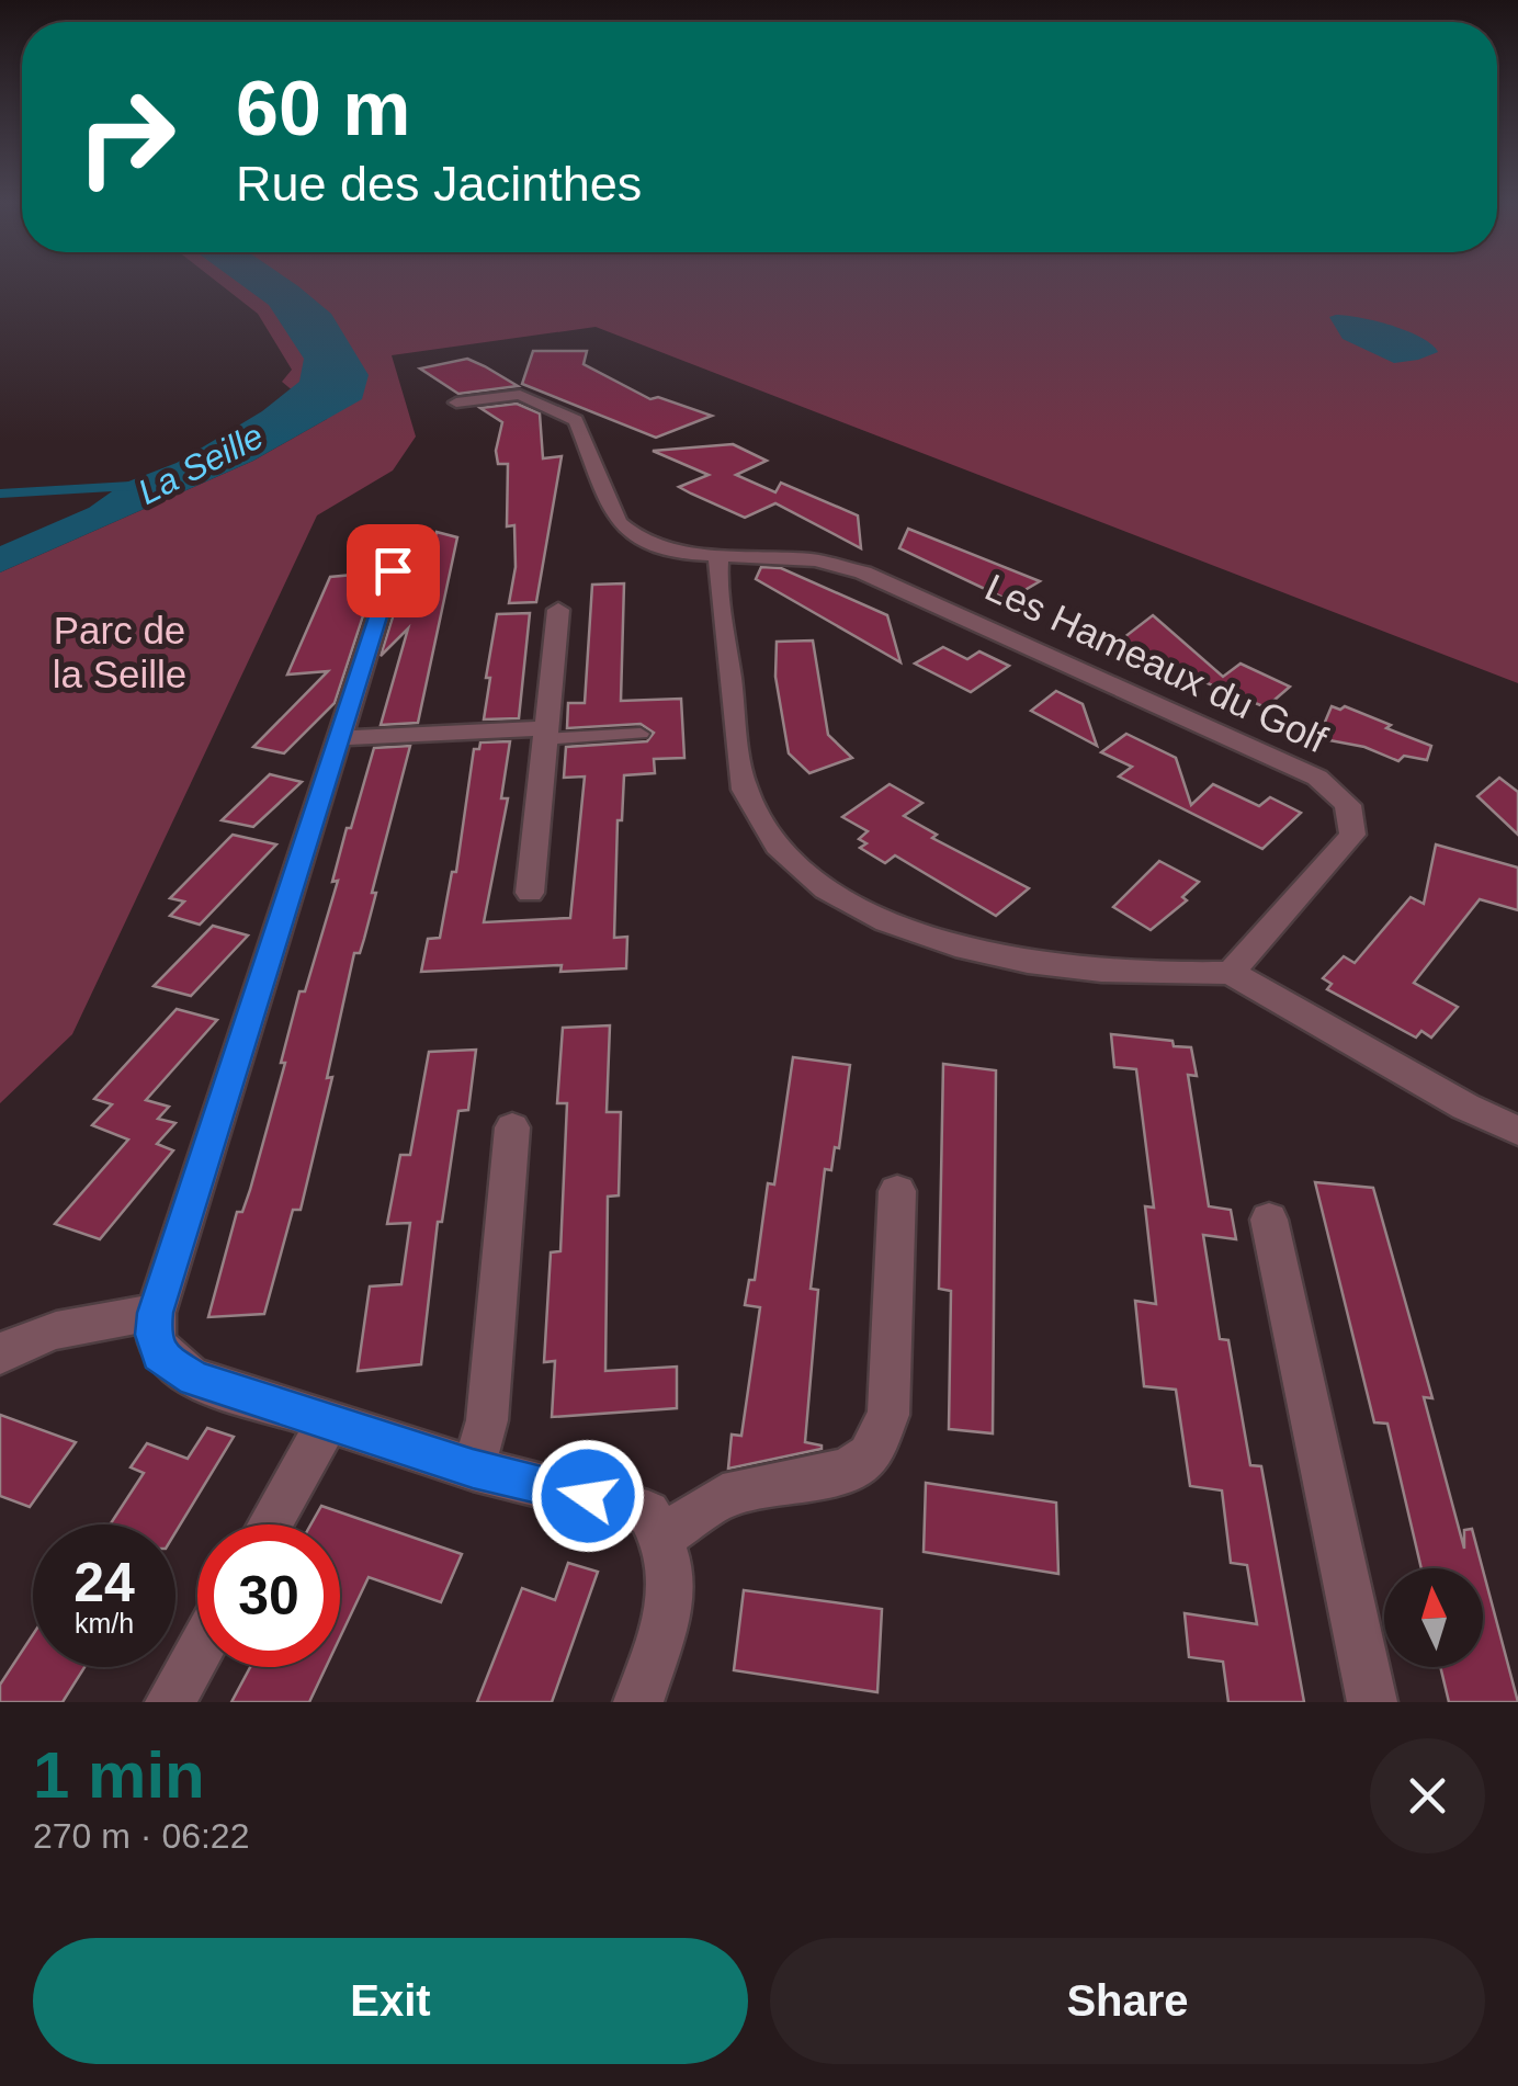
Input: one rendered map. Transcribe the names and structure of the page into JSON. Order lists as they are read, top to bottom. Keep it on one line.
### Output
{"streets":{"street":["Les Hameaux du Golf"]},"water":["La Seille"],"parks":["Parc de la Seille"],"north":"top","page":{"turn":["60 m","Rue des Jacinthes"],"speed":"24 km/h","limit":"30","heading":["1 min","270 m · 06:22"],"buttons":["Exit","Share"]}}
